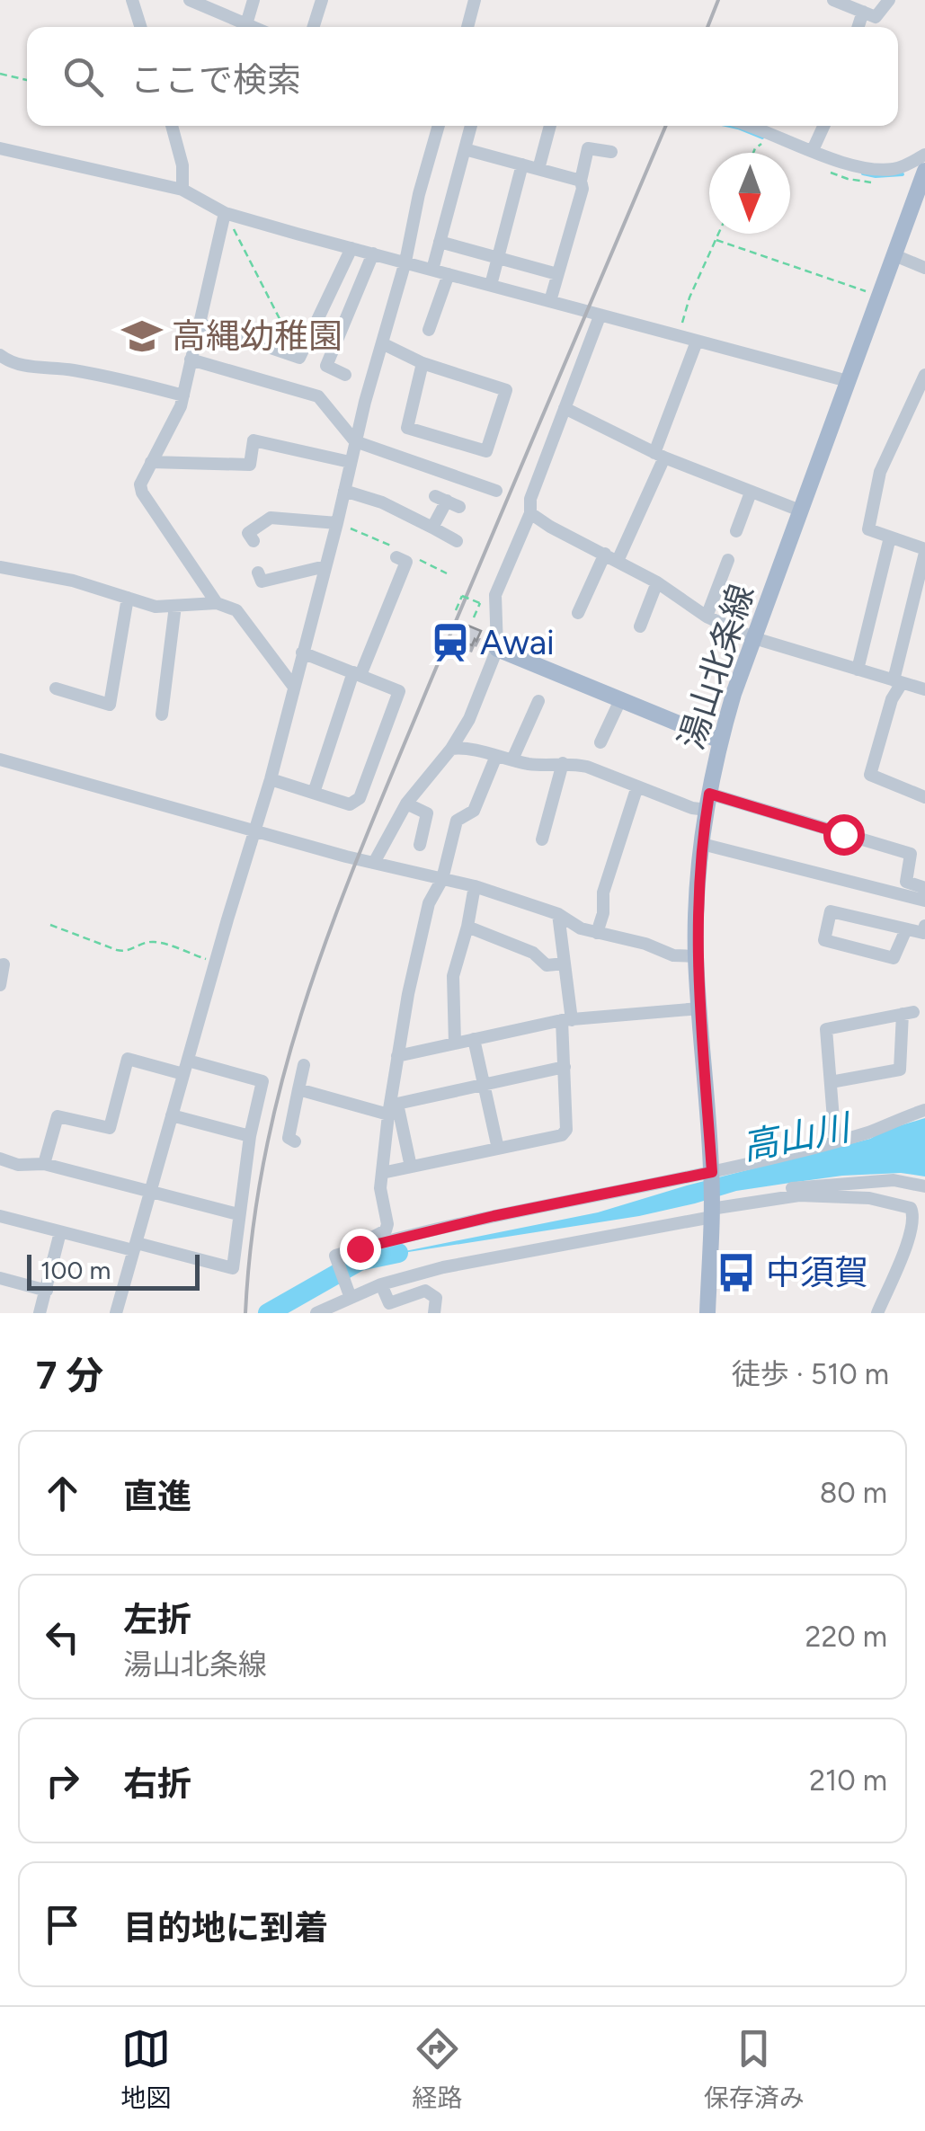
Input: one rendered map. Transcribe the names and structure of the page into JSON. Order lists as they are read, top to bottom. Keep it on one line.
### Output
{"streets":{"main road":["湯山北条線"]},"water":["高山川"],"places":{"school or university":["高縄幼稚園"],"station":["Awai"],"bus stop":["中須賀"]},"scale_bar":"100 m","north":"bottom","page":{"search":"ここで検索","scale":"100 m","heading":["7 分","徒歩 · 510 m"],"list":[["直進","80 m"],["左折","湯山北条線","220 m"],["右折","210 m"],"目的地に到着"],"nav":["地図","経路","保存済み"]}}
